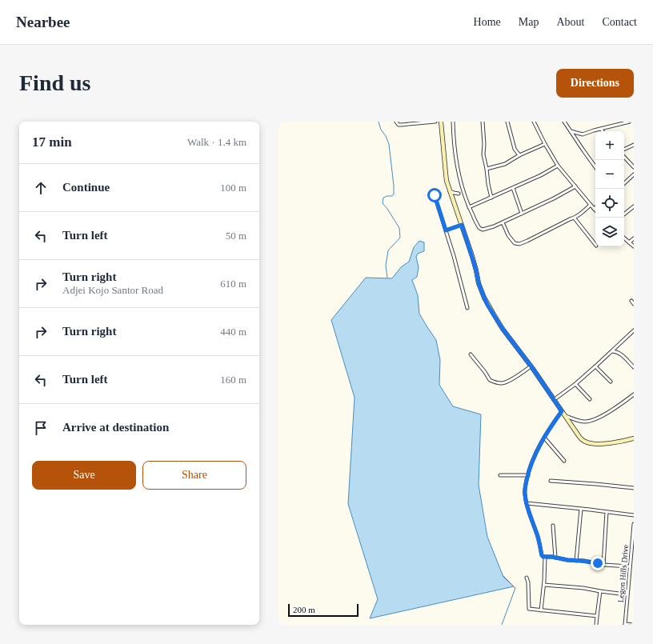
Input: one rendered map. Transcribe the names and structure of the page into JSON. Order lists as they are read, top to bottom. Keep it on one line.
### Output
{"streets":{"street":["Legon Hills Drive"]},"scale_bar":"200 m","page":{"header":"Nearbee","nav":["Home","Map","About","Contact"],"buttons":["Directions",["Save","Share"]],"title":"Find us","heading":["17 min","Walk · 1.4 km"],"map_buttons":["+","−"],"list":[["Continue","100 m"],["Turn left","50 m"],["Turn right","Adjei Kojo Santor Road","610 m"],["Turn right","440 m"],["Turn left","160 m"],"Arrive at destination"],"scale":"200 m"}}
